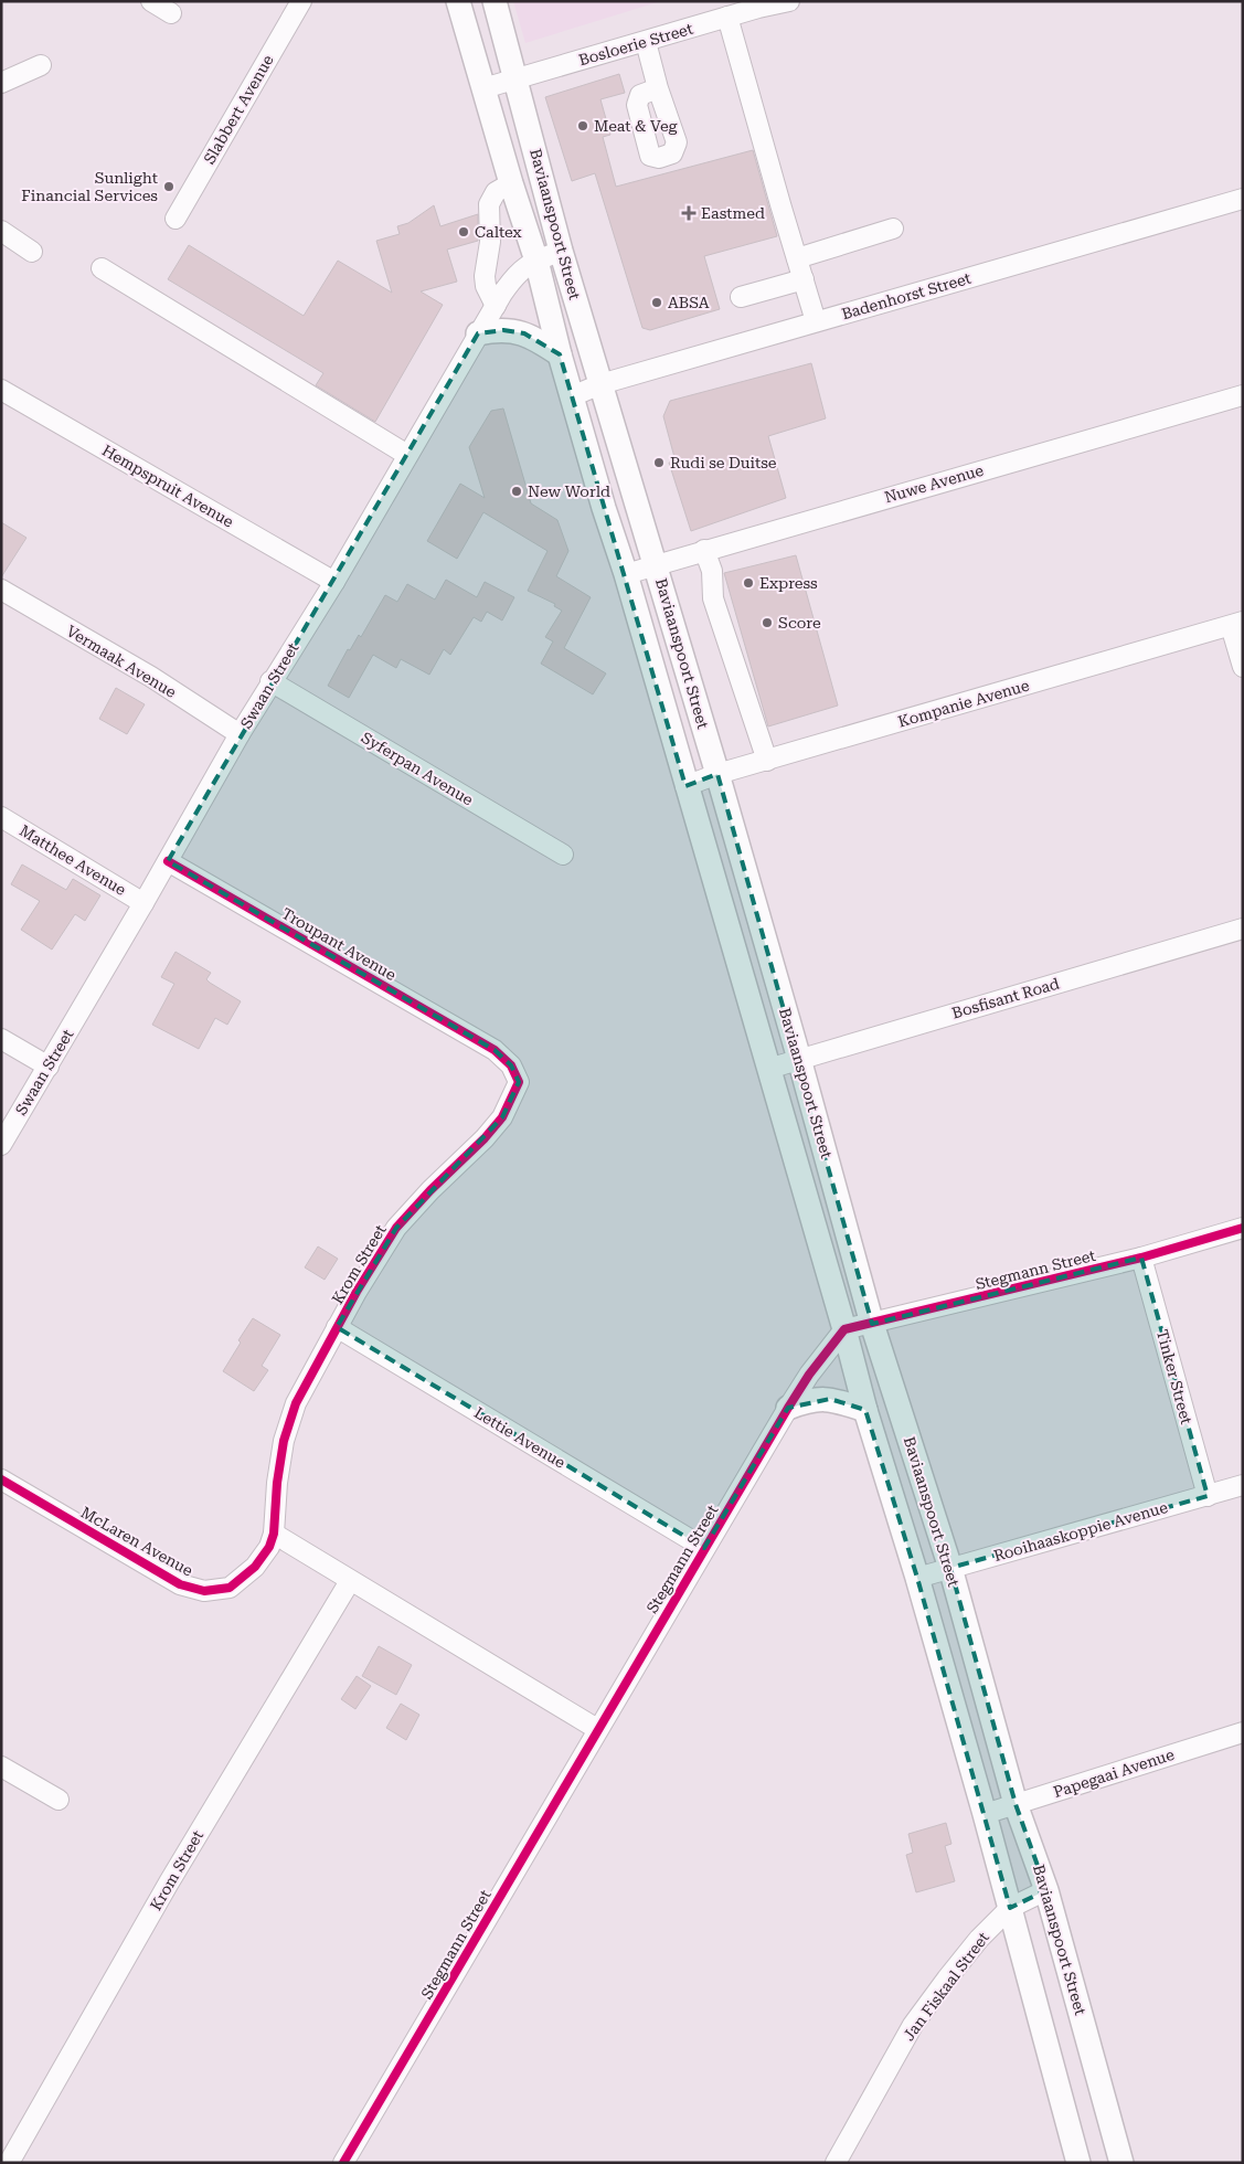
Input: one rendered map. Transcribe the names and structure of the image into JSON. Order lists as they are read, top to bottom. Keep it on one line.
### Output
{"streets":{"main road":["Baviaanspoort Street"],"street":["Bosloerie Street","Slabbert Avenue","Badenhorst Street","Nuwe Avenue","Hempspruit Avenue","Vermaak Avenue","Swaan Street","Kompanie Avenue","Syferpan Avenue","Matthee Avenue","Troupant Avenue","Bosfisant Road","Krom Street","Stegmann Street","Tinker Street","Lettie Avenue","Rooihaaskoppie Avenue","McLaren Avenue","Papegaai Avenue","Jan Fiskaal Street"]},"crossings":[["Bosloerie Street","Baviaanspoort Street"],["Baviaanspoort Street","Badenhorst Street"],["Baviaanspoort Street","Nuwe Avenue"],["Baviaanspoort Street","Swaan Street"],["Baviaanspoort Street","Kompanie Avenue"],["Baviaanspoort Street","Bosfisant Road"],["Baviaanspoort Street","Stegmann Street"],["Baviaanspoort Street","Rooihaaskoppie Avenue"],["Baviaanspoort Street","Papegaai Avenue"],["Baviaanspoort Street","Jan Fiskaal Street"],["Hempspruit Avenue","Swaan Street"],["Vermaak Avenue","Swaan Street"],["Swaan Street","Syferpan Avenue"],["Swaan Street","Matthee Avenue"],["Swaan Street","Troupant Avenue"],["Troupant Avenue","Krom Street"],["Krom Street","Lettie Avenue"],["Krom Street","McLaren Avenue"],["Stegmann Street","Tinker Street"],["Stegmann Street","Lettie Avenue"],["Tinker Street","Rooihaaskoppie Avenue"]],"places":{"other":["Meat & Veg","Sunlight Financial Services","Caltex","ABSA","Rudi se Duitse","New World","Express","Score"],"health":["Eastmed"]}}
